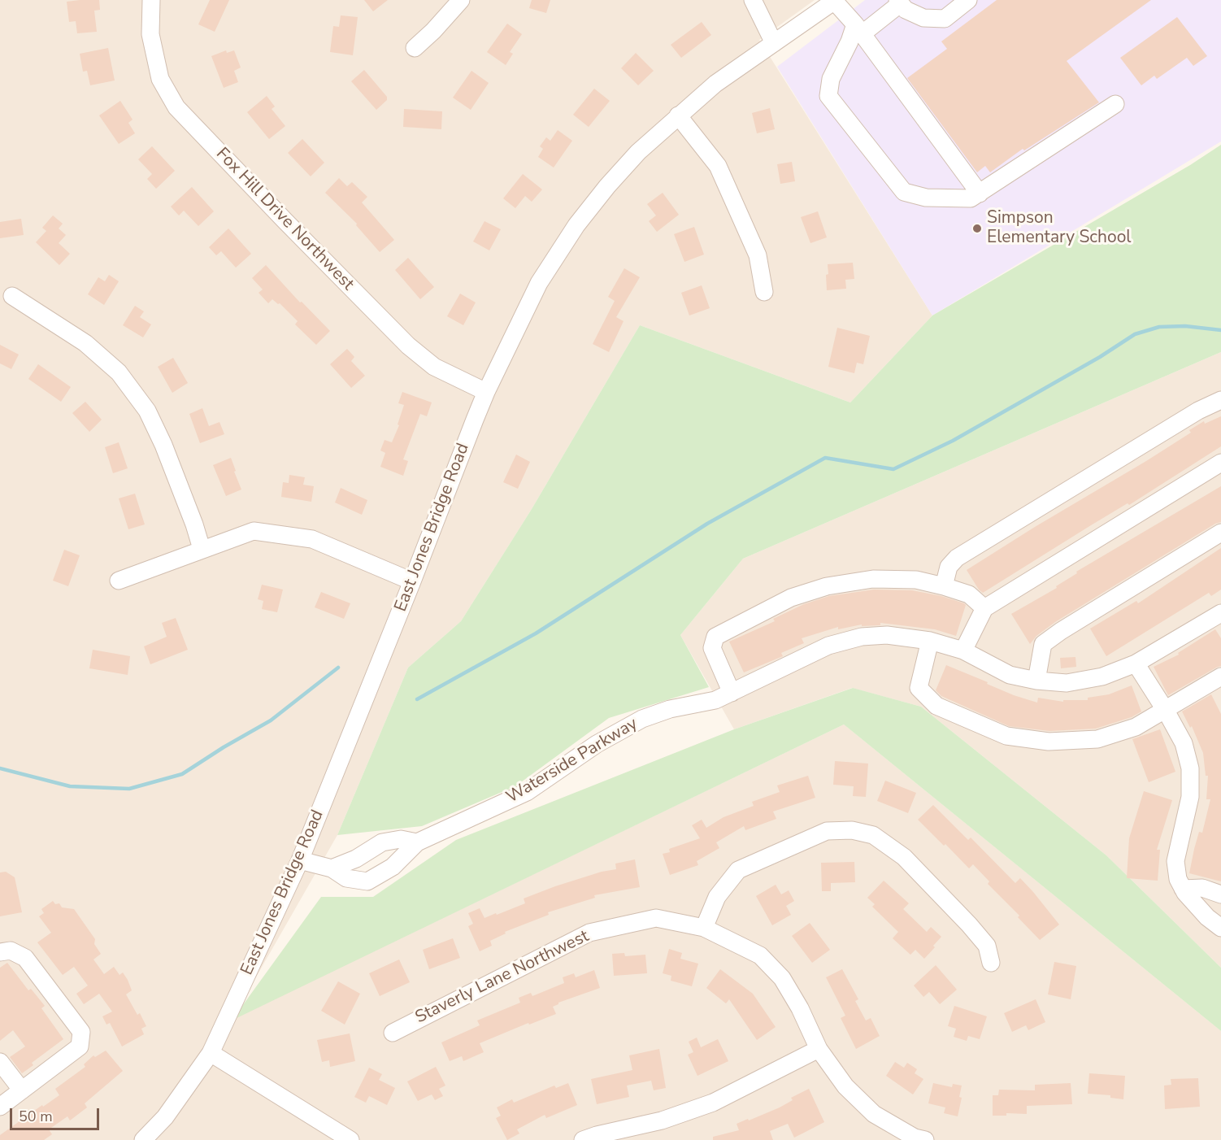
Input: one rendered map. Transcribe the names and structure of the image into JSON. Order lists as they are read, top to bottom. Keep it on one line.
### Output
{"streets":{"street":["Fox Hill Drive Northwest","East Jones Bridge Road","Waterside Parkway","Staverly Lane Northwest"]},"crossings":[["Fox Hill Drive Northwest","East Jones Bridge Road"],["East Jones Bridge Road","Waterside Parkway"]],"places":["Simpson Elementary School"],"scale_bar":"50 m"}
